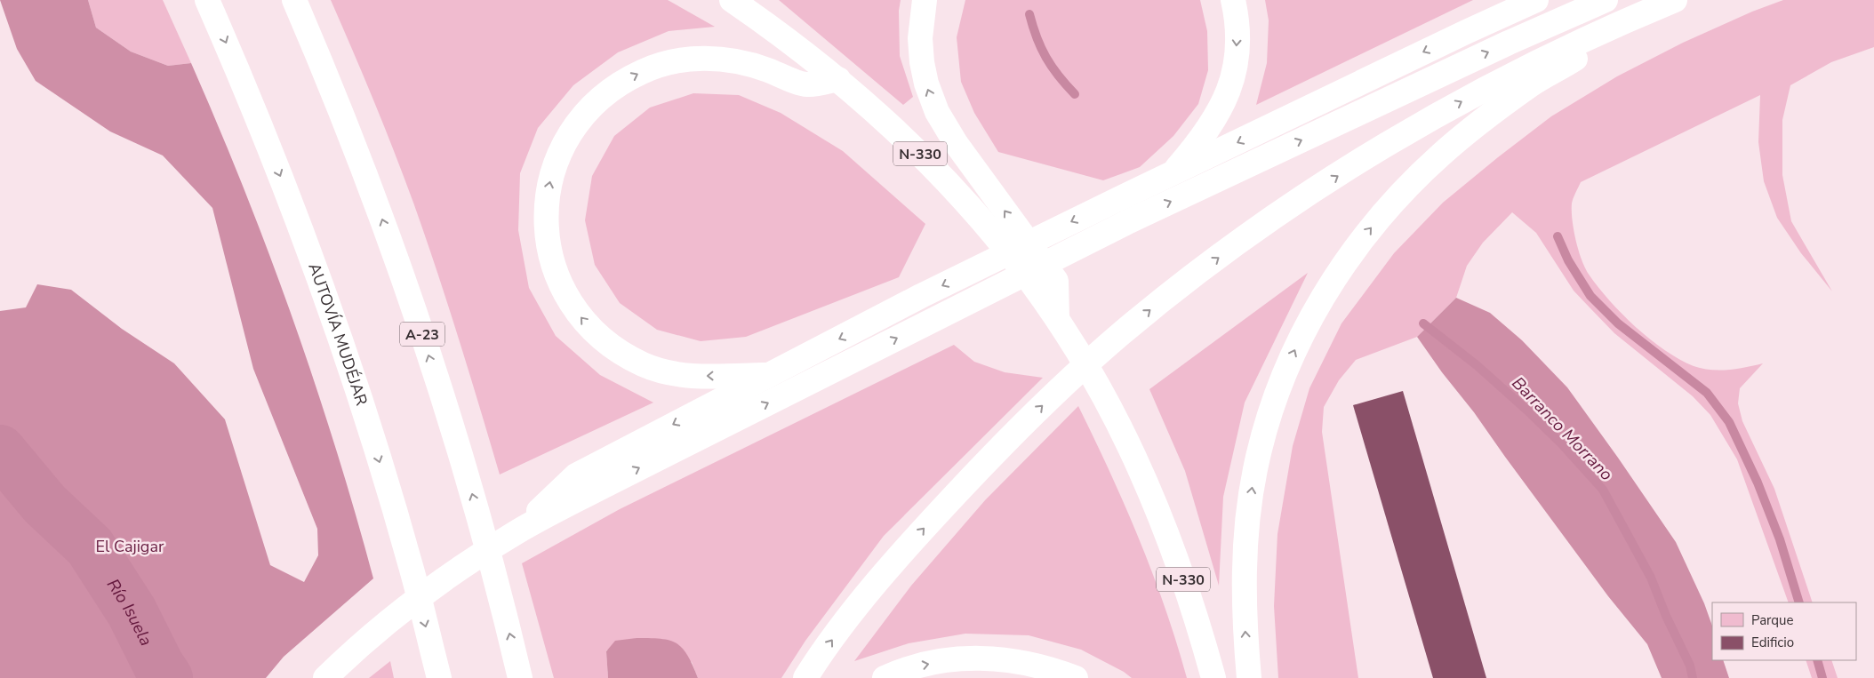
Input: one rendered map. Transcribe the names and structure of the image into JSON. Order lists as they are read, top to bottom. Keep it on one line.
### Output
{"streets":{"highway":["N-330","AUTOVÍA MUDÉJAR","A-23"]},"water":["Barranco Morrano","Río Isuela"],"parks":["El Cajigar"],"legend":["Parque","Edificio"]}
